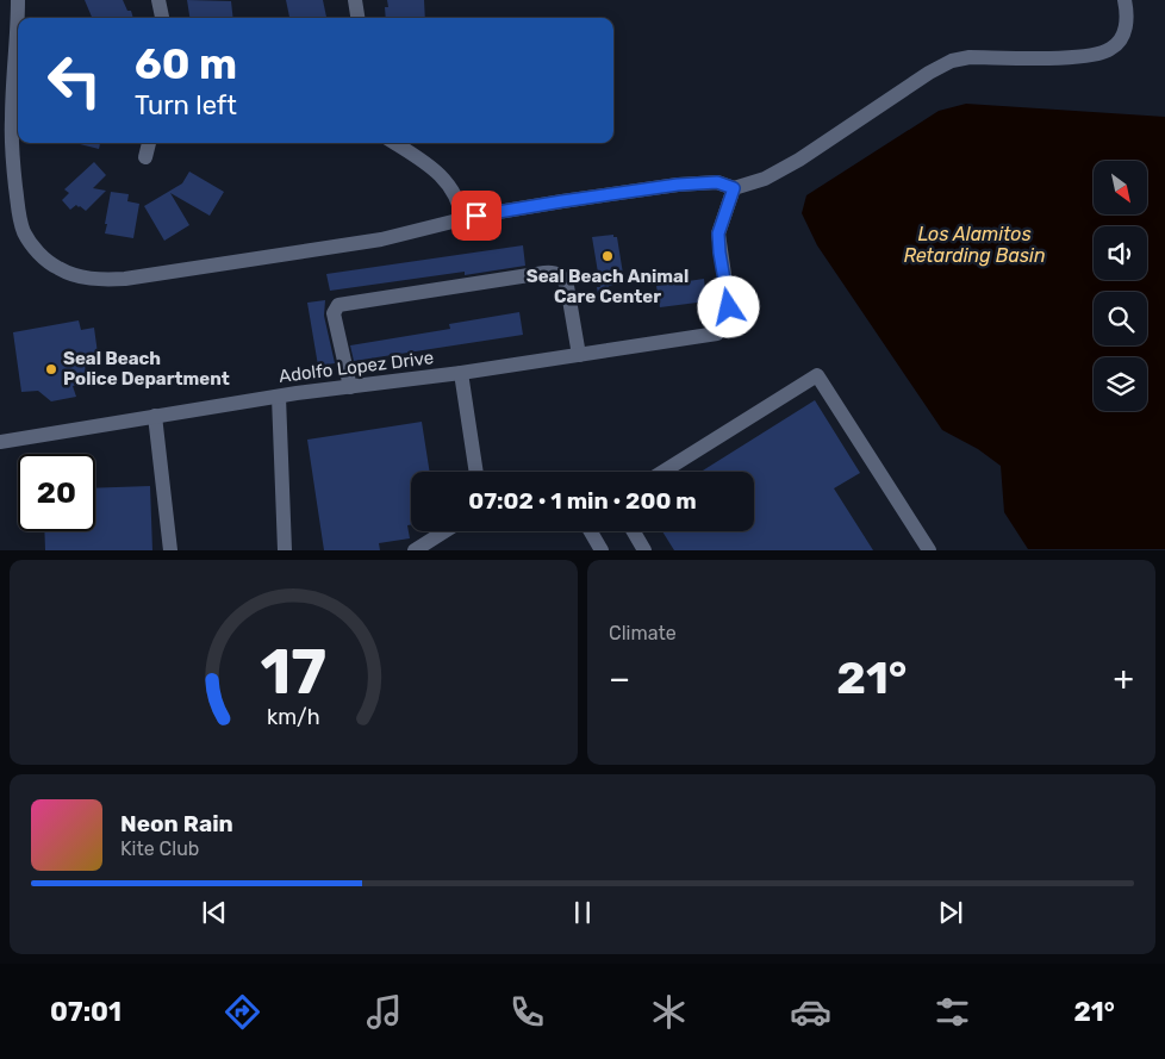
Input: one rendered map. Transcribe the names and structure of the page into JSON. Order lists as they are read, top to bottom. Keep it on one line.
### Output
{"streets":{"street":["Adolfo Lopez Drive"]},"water":["Los Alamitos Retarding Basin"],"places":["Seal Beach Animal Care Center","Seal Beach Police Department"],"north":"bottom right","page":{"turn":["60 m","Turn left"],"limit":"20","trip":"07:02 · 1 min · 200 m","tile":"Climate","heat":["−","21°","+"],"song":["Neon Rain","Kite Club"],"tabs":["07:01","21°"],"gauge":["17","km/h"]}}
